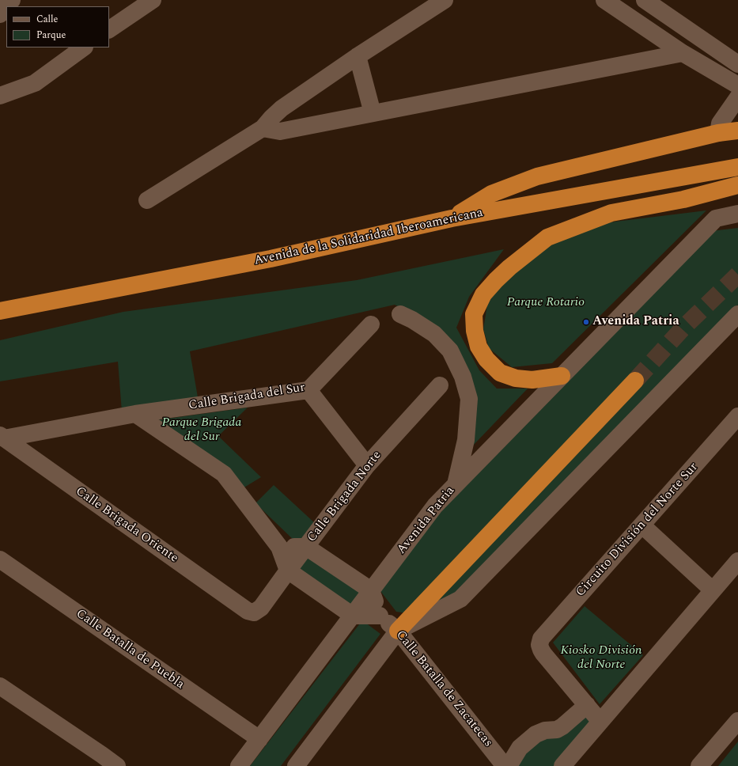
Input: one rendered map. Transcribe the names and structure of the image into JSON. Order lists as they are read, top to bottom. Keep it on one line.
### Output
{"streets":{"highway":["Avenida de la Solidaridad Iberoamericana"],"street":["Calle Brigada del Sur","Calle Brigada Norte","Avenida Patria","Calle Brigada Oriente","Circuito División del Norte Sur","Calle Batalla de Puebla","Calle Batalla de Zacatecas"]},"crossings":[["Calle Brigada del Sur","Calle Brigada Oriente"],["Calle Brigada Norte","Calle Brigada Oriente"],["Avenida Patria","Calle Batalla de Puebla"]],"parks":["Parque Rotario","Parque Brigada del Sur","Kiosko División del Norte"],"places":["Avenida Patria"],"legend":["Calle","Parque"]}
